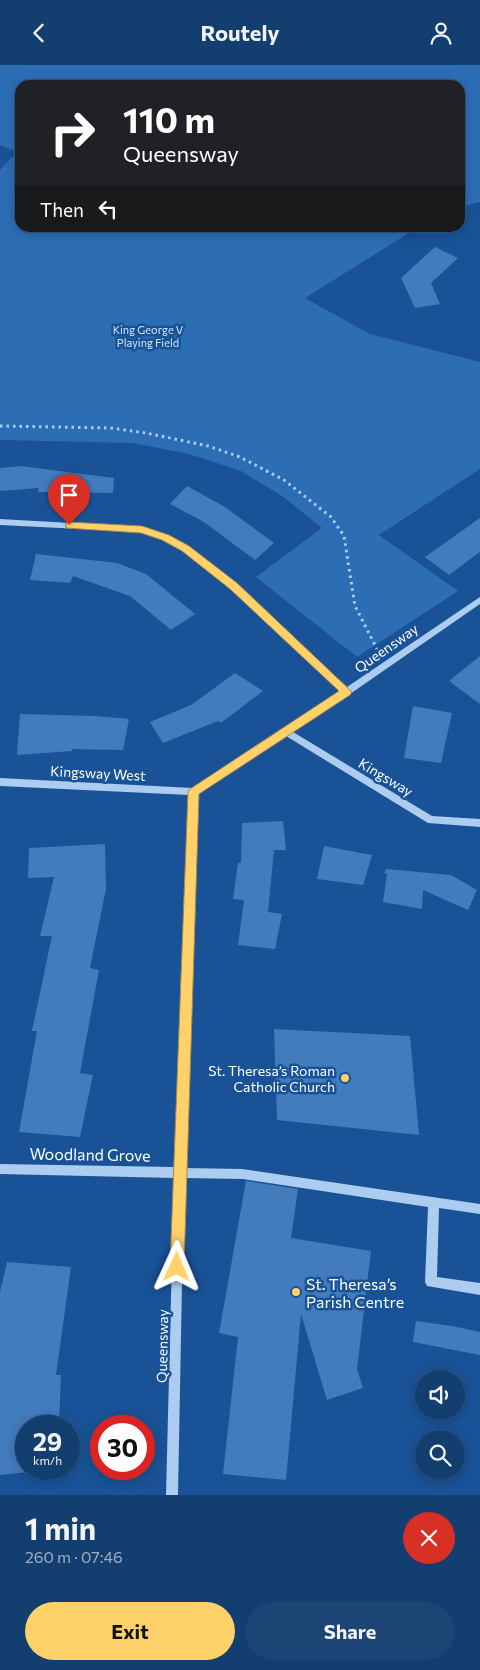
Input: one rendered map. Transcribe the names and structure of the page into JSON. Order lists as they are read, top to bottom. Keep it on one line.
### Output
{"streets":{"street":["Queensway","Kingsway West","Kingsway","Woodland Grove"]},"crossings":[["Queensway","Kingsway West"],["Queensway","Kingsway"],["Queensway","Woodland Grove"]],"parks":["King George V Playing Field"],"places":["St. Theresa’s Roman Catholic Church","St. Theresa’s Parish Centre"],"page":{"header":"Routely","turn":["110 m","Queensway"],"then":"Then","speed":"29 km/h","limit":"30","heading":["1 min","260 m · 07:46"],"buttons":["Exit","Share"]}}
